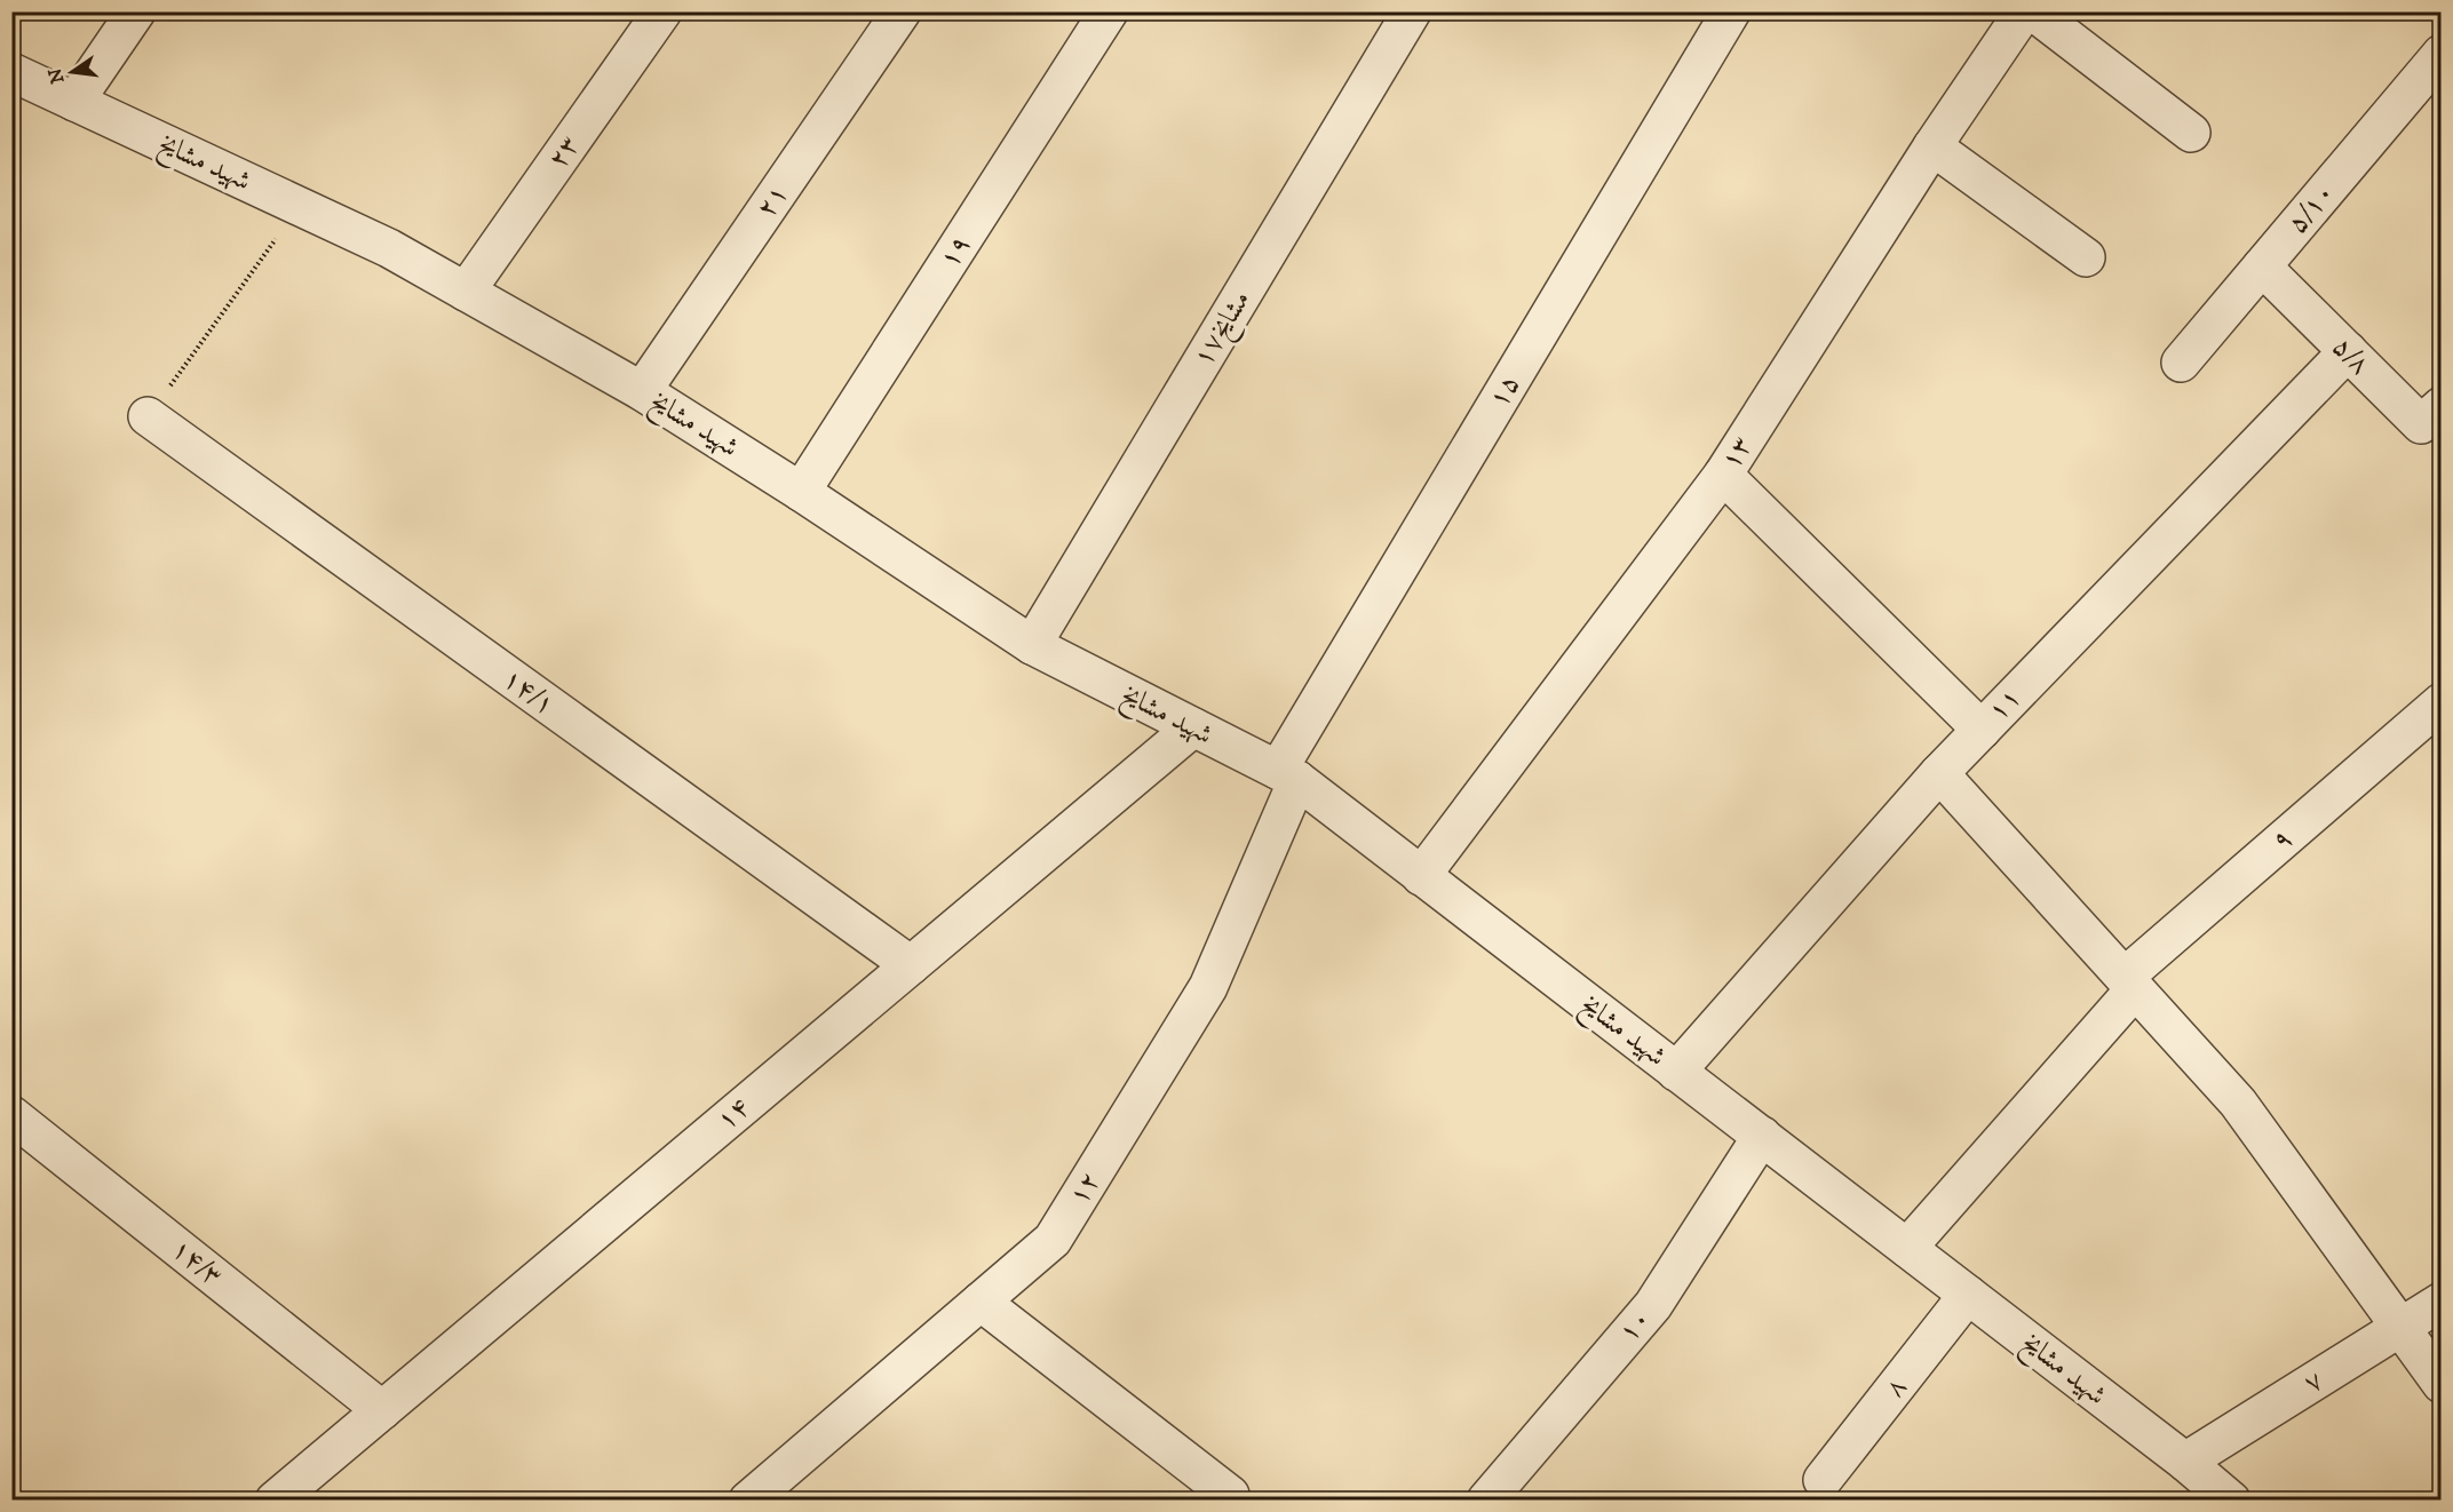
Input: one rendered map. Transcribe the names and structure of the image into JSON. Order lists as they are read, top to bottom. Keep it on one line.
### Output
{"streets":{"street":["۲۳","شهید مشایخ","۲۱","۵/۱۰","۱۹","۱۷مشایخ","۵/۸","۱۵","۱۳","۱۴/۱","۱۱","۹","۱۴","۱۲","۱۴/۳","۱۰","۷","۸"]},"crossings":[["۲۳","شهید مشایخ"],["شهید مشایخ","۲۱"],["شهید مشایخ","۱۹"],["شهید مشایخ","۱۷مشایخ"],["شهید مشایخ","۱۵"],["شهید مشایخ","۱۳"],["شهید مشایخ","۱۱"],["شهید مشایخ","۹"],["شهید مشایخ","۱۴"],["شهید مشایخ","۱۲"],["شهید مشایخ","۱۰"],["شهید مشایخ","۷"],["شهید مشایخ","۸"],["۵/۱۰","۵/۸"],["۵/۸","۱۱"],["۱۵","۱۲"],["۱۴/۱","۱۴"],["۱۴","۱۴/۳"]],"north":"left"}
